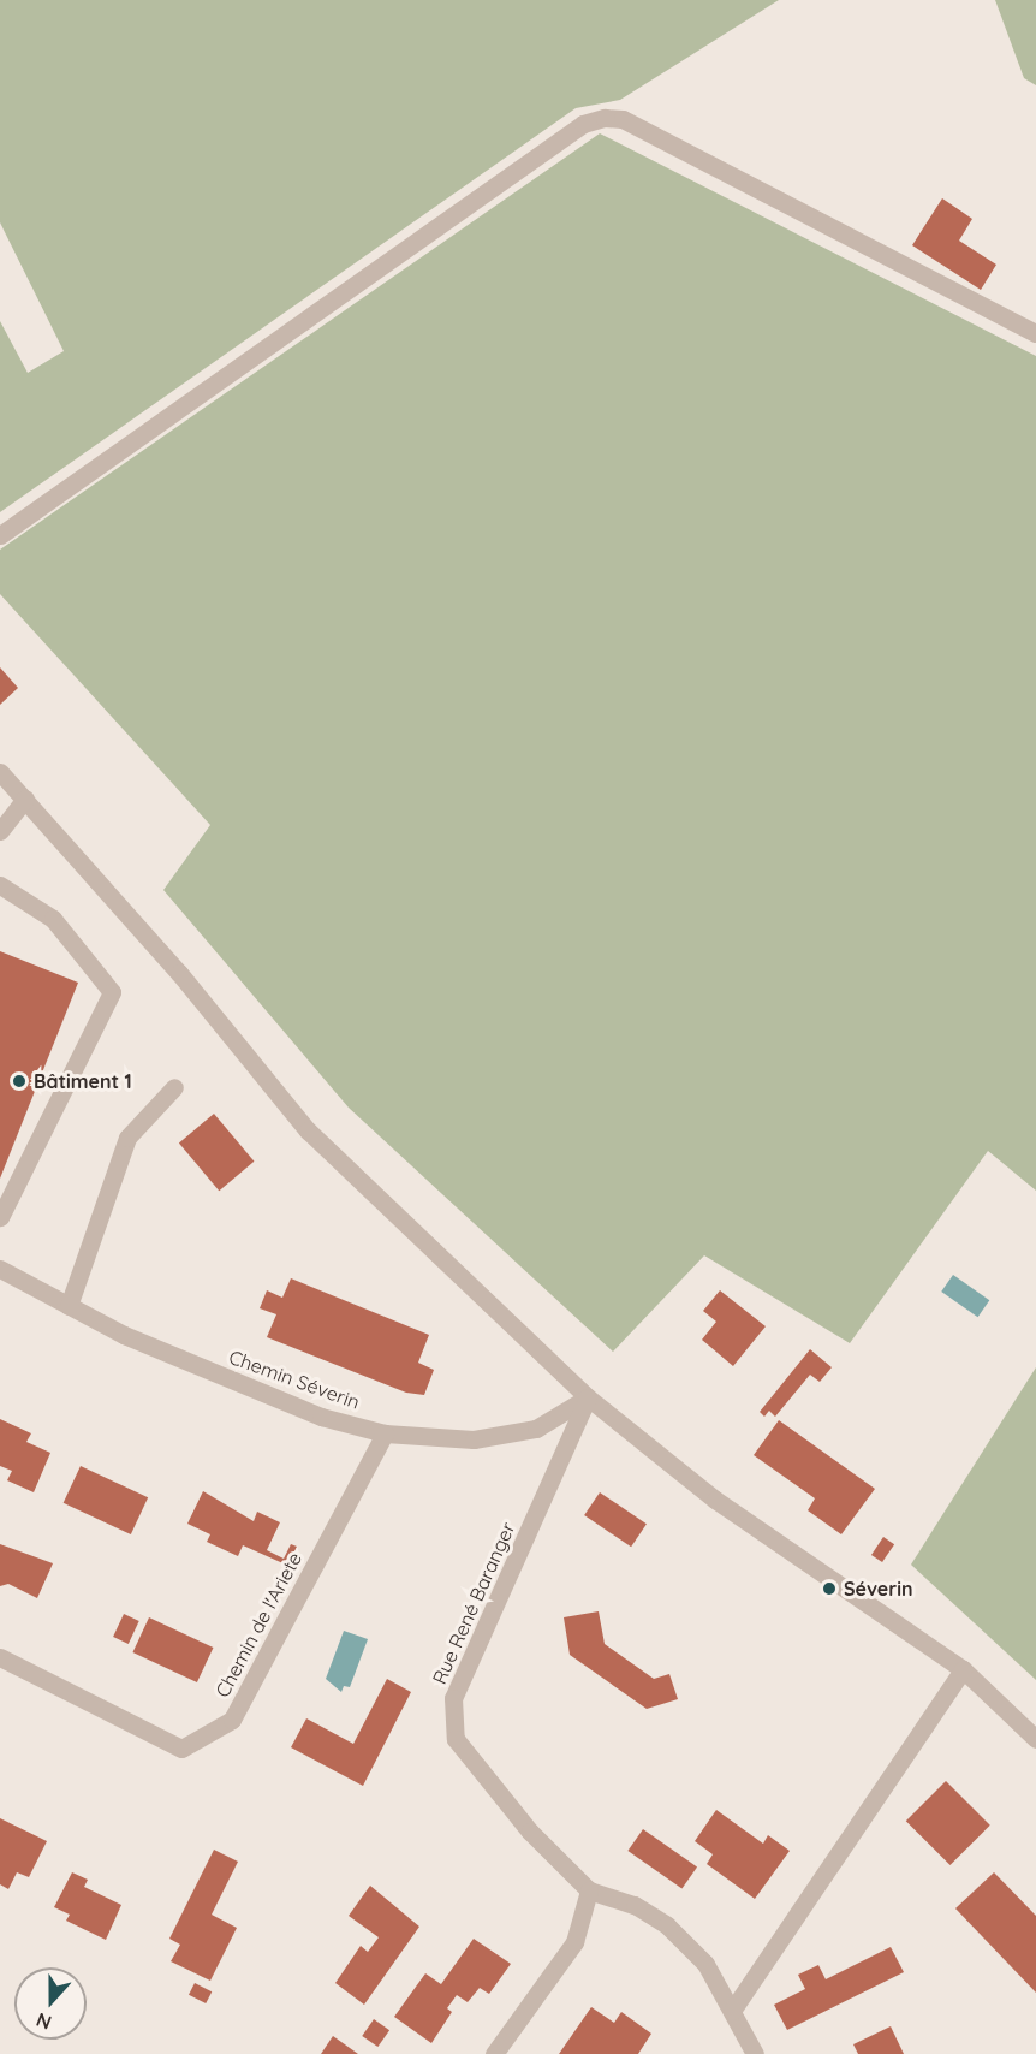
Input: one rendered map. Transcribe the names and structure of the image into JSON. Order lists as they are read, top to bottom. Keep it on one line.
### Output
{"streets":{"street":["Chemin Séverin","Rue René Baranger","Chemin de l'Ariete"]},"crossings":[["Chemin Séverin","Rue René Baranger"],["Chemin Séverin","Chemin de l'Ariete"]],"places":["Bâtiment 1","Séverin"],"north":"bottom"}
